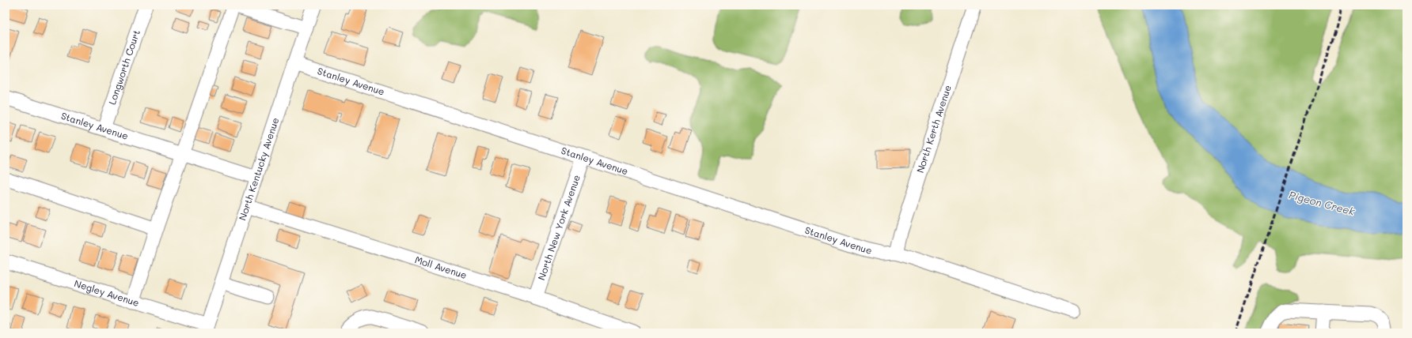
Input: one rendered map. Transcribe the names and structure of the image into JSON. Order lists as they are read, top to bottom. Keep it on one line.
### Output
{"streets":{"street":["Longworth Court","Stanley Avenue","North Kerth Avenue","North Kentucky Avenue","North New York Avenue","Moll Avenue","Negley Avenue"]},"crossings":[["Longworth Court","Stanley Avenue"],["Stanley Avenue","North Kerth Avenue"],["Stanley Avenue","North Kentucky Avenue"],["Stanley Avenue","North New York Avenue"],["North Kentucky Avenue","Moll Avenue"],["North Kentucky Avenue","Negley Avenue"],["North New York Avenue","Moll Avenue"]],"water":["Pigeon Creek"]}
